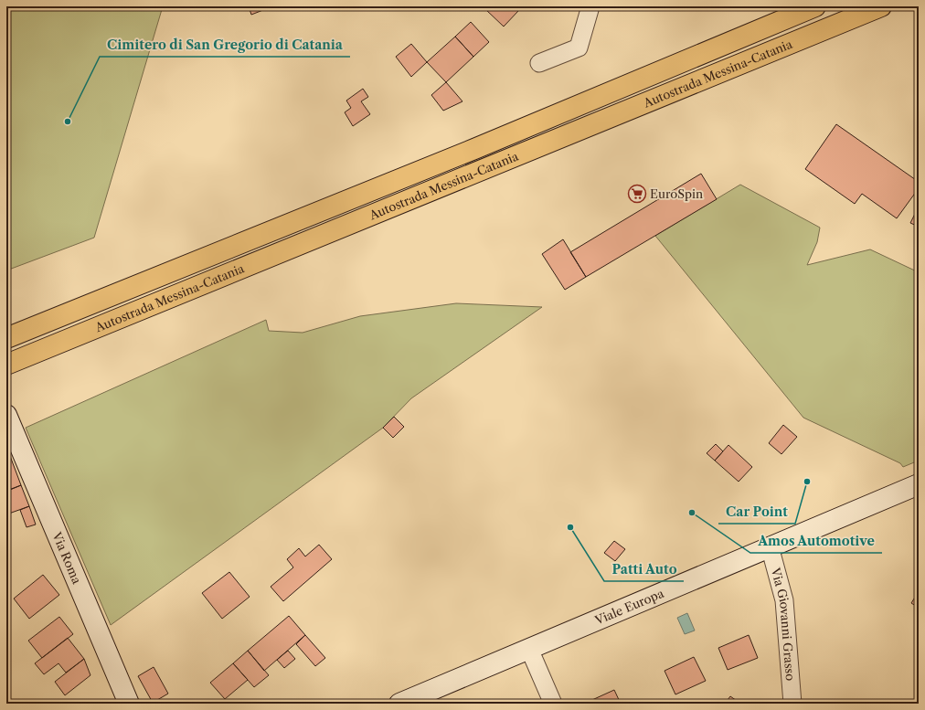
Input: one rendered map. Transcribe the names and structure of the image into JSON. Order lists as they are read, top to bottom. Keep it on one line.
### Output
{"streets":{"highway":["Autostrada Messina-Catania"],"main road":["Via Roma","Viale Europa"],"street":["Via Giovanni Grasso"]},"crossings":[["Viale Europa","Via Giovanni Grasso"]],"places":{"other":["Cimitero di San Gregorio di Catania","Car Point","Amos Automotive","Patti Auto"],"supermarket":["EuroSpin"]}}
